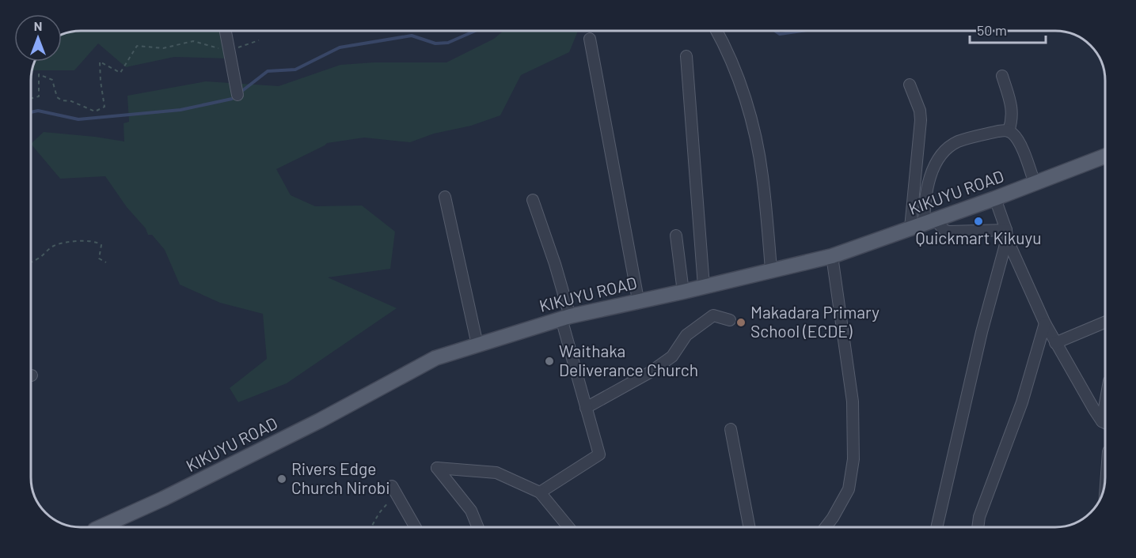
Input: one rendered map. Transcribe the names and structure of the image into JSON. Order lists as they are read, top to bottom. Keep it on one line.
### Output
{"streets":{"main road":["KIKUYU ROAD"]},"places":["Quickmart Kikuyu","Makadara Primary School (ECDE)","Waithaka Deliverance Church","Rivers Edge Church Nirobi"],"scale_bar":"50 m","north":"top"}
